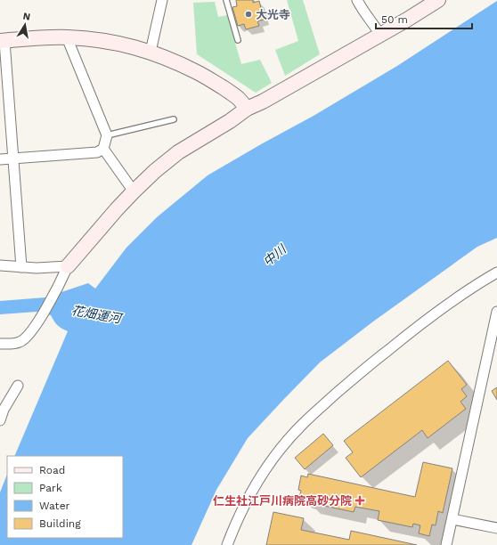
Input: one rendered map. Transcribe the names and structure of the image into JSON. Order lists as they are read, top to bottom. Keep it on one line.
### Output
{"water":["中川","花畑運河"],"places":{"other":["大光寺"],"health":["仁生社江戸川病院高砂分院"]},"legend":["Road","Park","Water","Building"],"scale_bar":"50 m","north":"top"}
